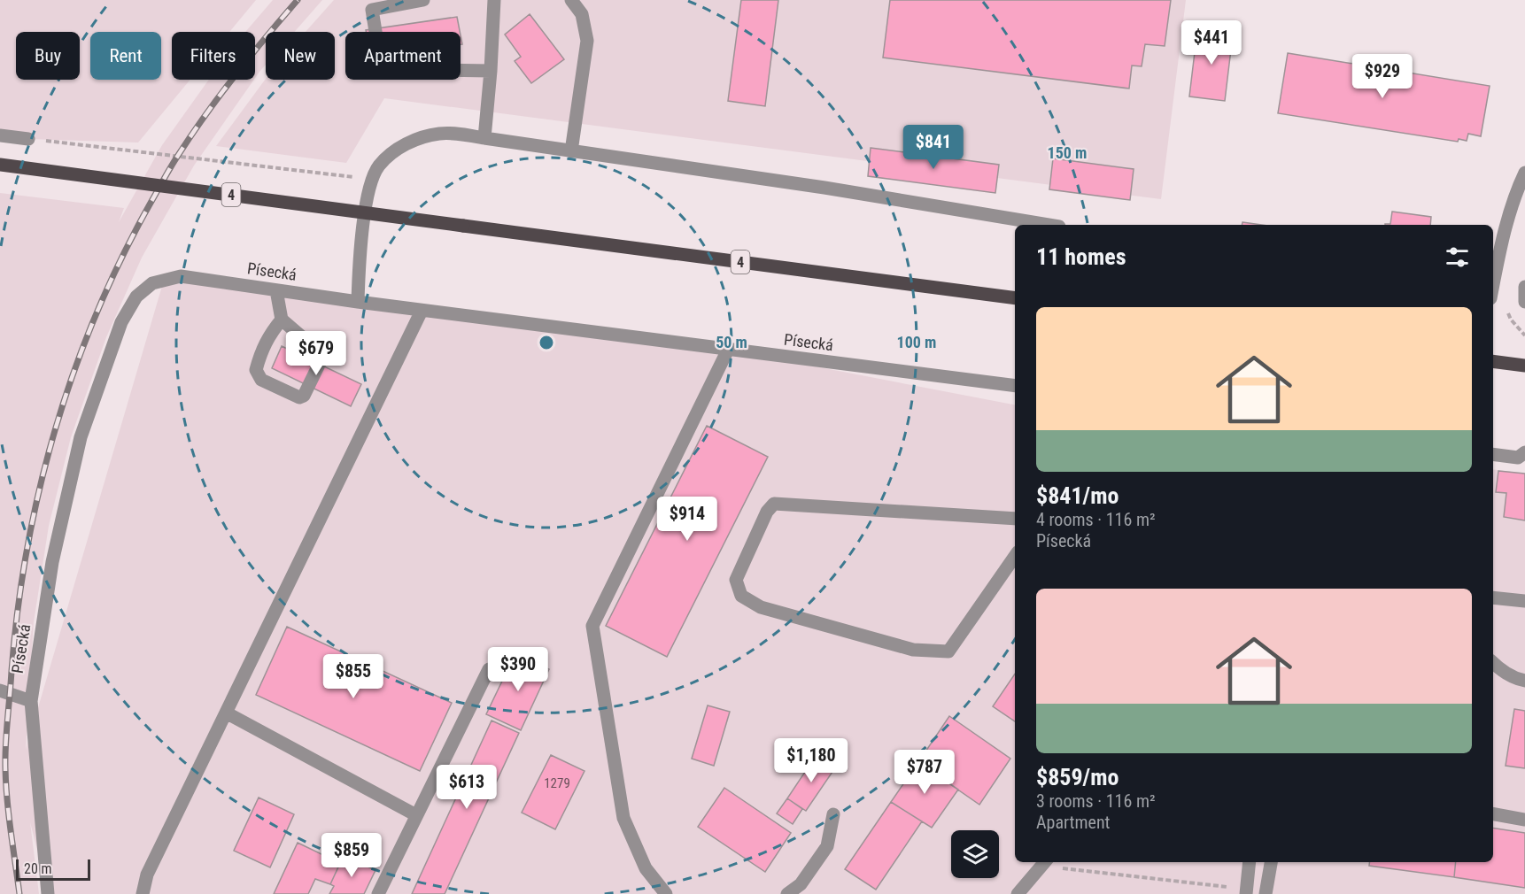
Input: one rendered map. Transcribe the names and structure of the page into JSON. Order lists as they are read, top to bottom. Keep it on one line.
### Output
{"streets":{"main road":["4"],"street":["Písecká"]},"house_numbers":["1279"],"scale_bar":"20 m","page":{"price":["$441","$929","$841","$679","$914","$390","$855","$1,180","$787","$613","$859"],"chip":["Buy","Rent","Filters","New","Apartment"],"heading":"11 homes","list":[{"name":"$841/mo","note":"4 rooms · 116 m² · Písecká"},{"name":"$859/mo","note":"3 rooms · 116 m² · Apartment"}],"scale":"20 m"},"rings":["150 m","50 m","100 m"]}
